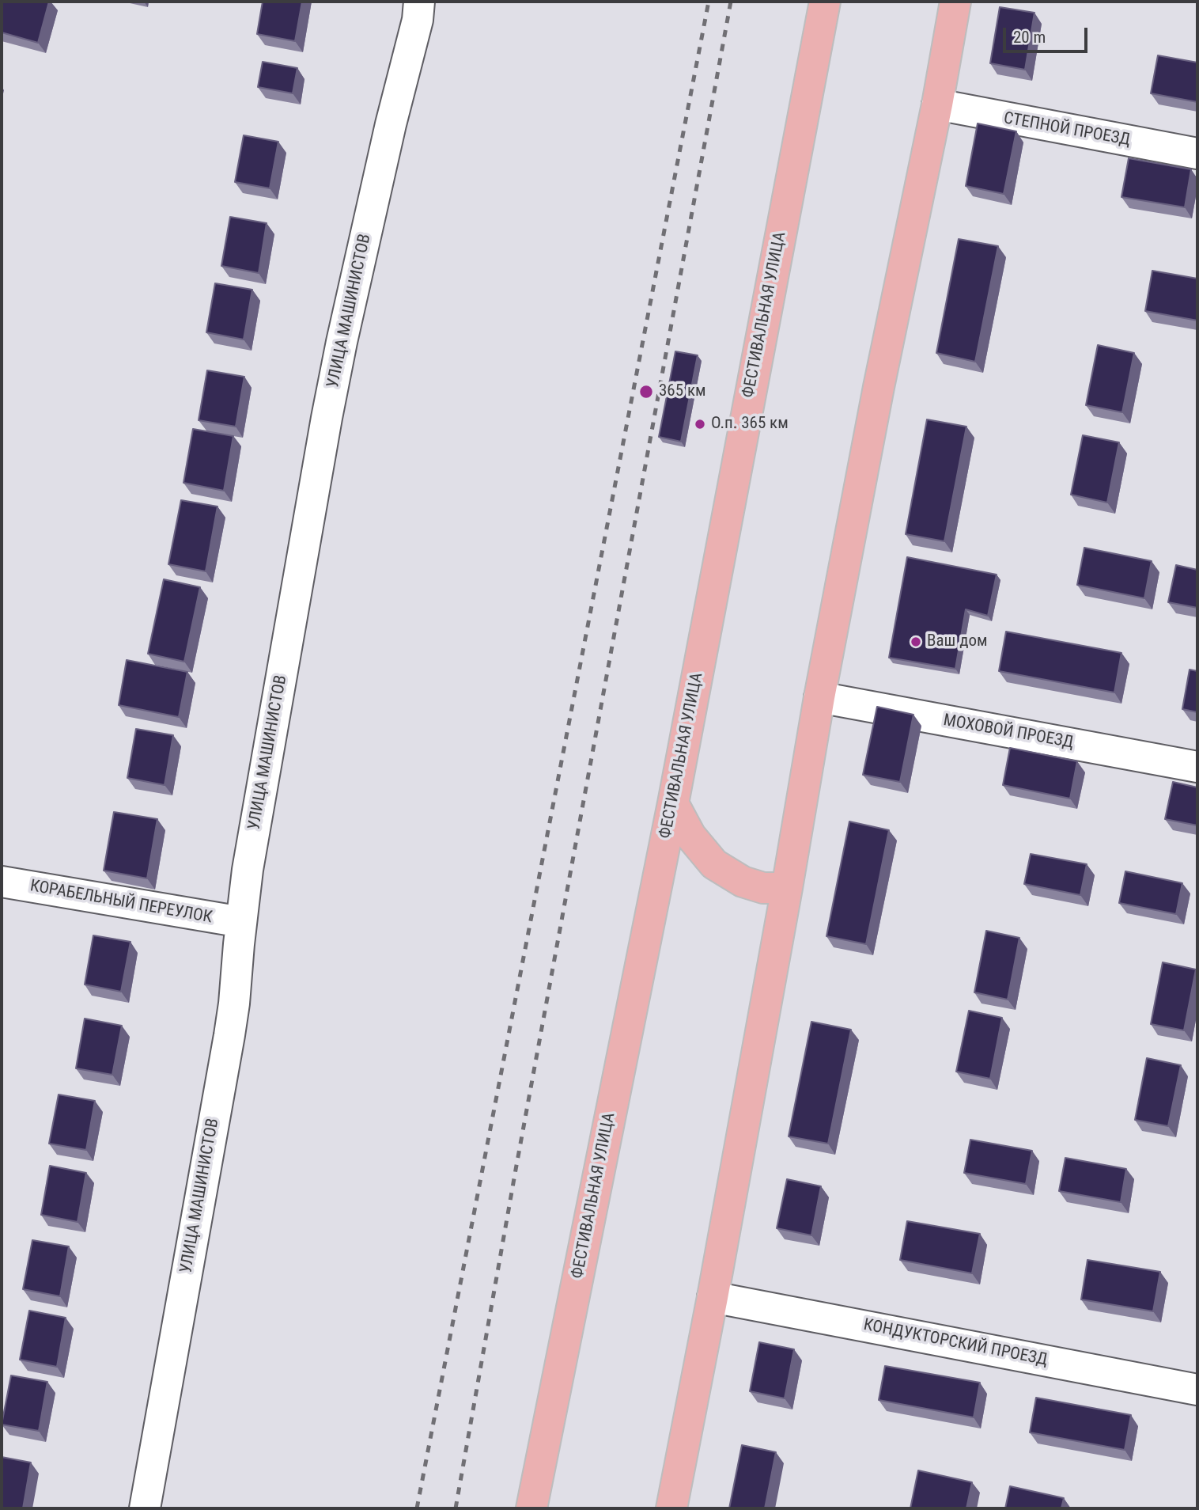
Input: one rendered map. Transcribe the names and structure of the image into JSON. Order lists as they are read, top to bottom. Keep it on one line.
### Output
{"streets":{"main road":["ФЕСТИВАЛЬНАЯ УЛИЦА"],"street":["СТЕПНОЙ ПРОЕЗД","УЛИЦА МАШИНИСТОВ","МОХОВОЙ ПРОЕЗД","КОРАБЕЛЬНЫЙ ПЕРЕУЛОК","КОНДУКТОРСКИЙ ПРОЕЗД"]},"crossings":[["УЛИЦА МАШИНИСТОВ","КОРАБЕЛЬНЫЙ ПЕРЕУЛОК"]],"places":["365 км","О.п. 365 км","Ваш дом"],"scale_bar":"20 m"}
